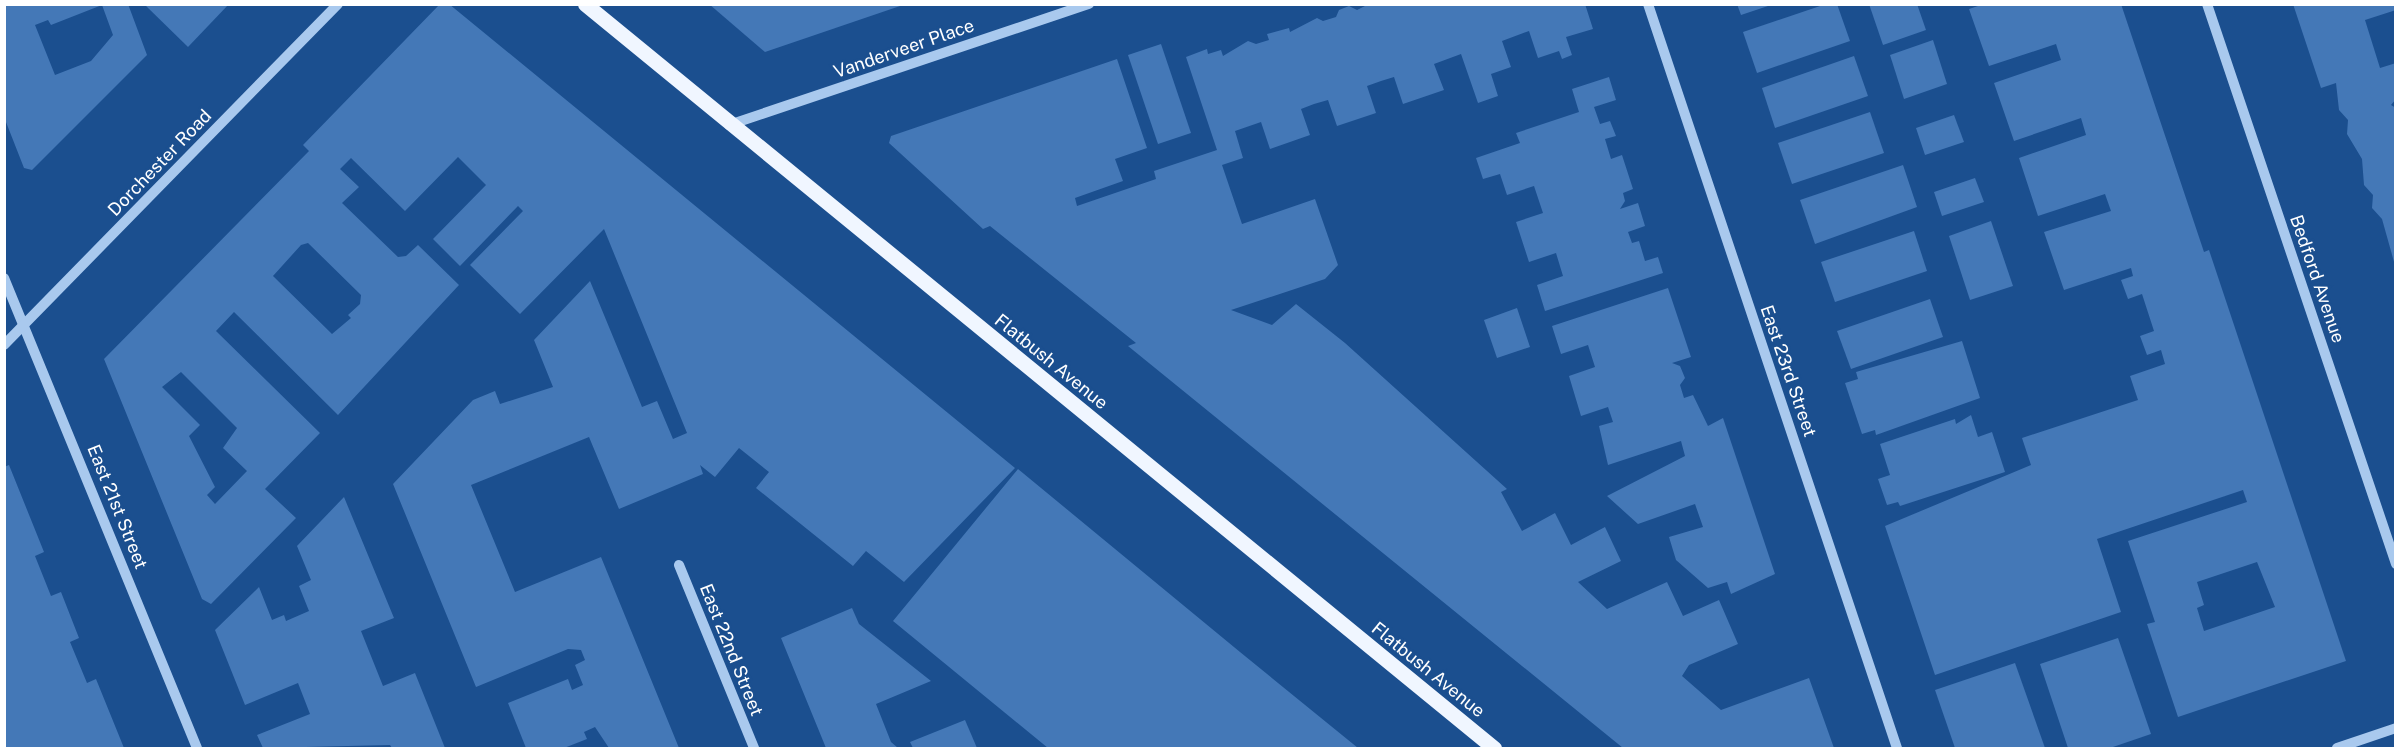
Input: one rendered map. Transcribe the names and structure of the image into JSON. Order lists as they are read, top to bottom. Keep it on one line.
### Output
{"streets":{"main road":["Flatbush Avenue"],"street":["Vanderveer Place","Dorchester Road","Bedford Avenue","East 23rd Street","East 21st Street","East 22nd Street"]},"crossings":[["Vanderveer Place","Flatbush Avenue"],["Dorchester Road","East 21st Street"]]}
